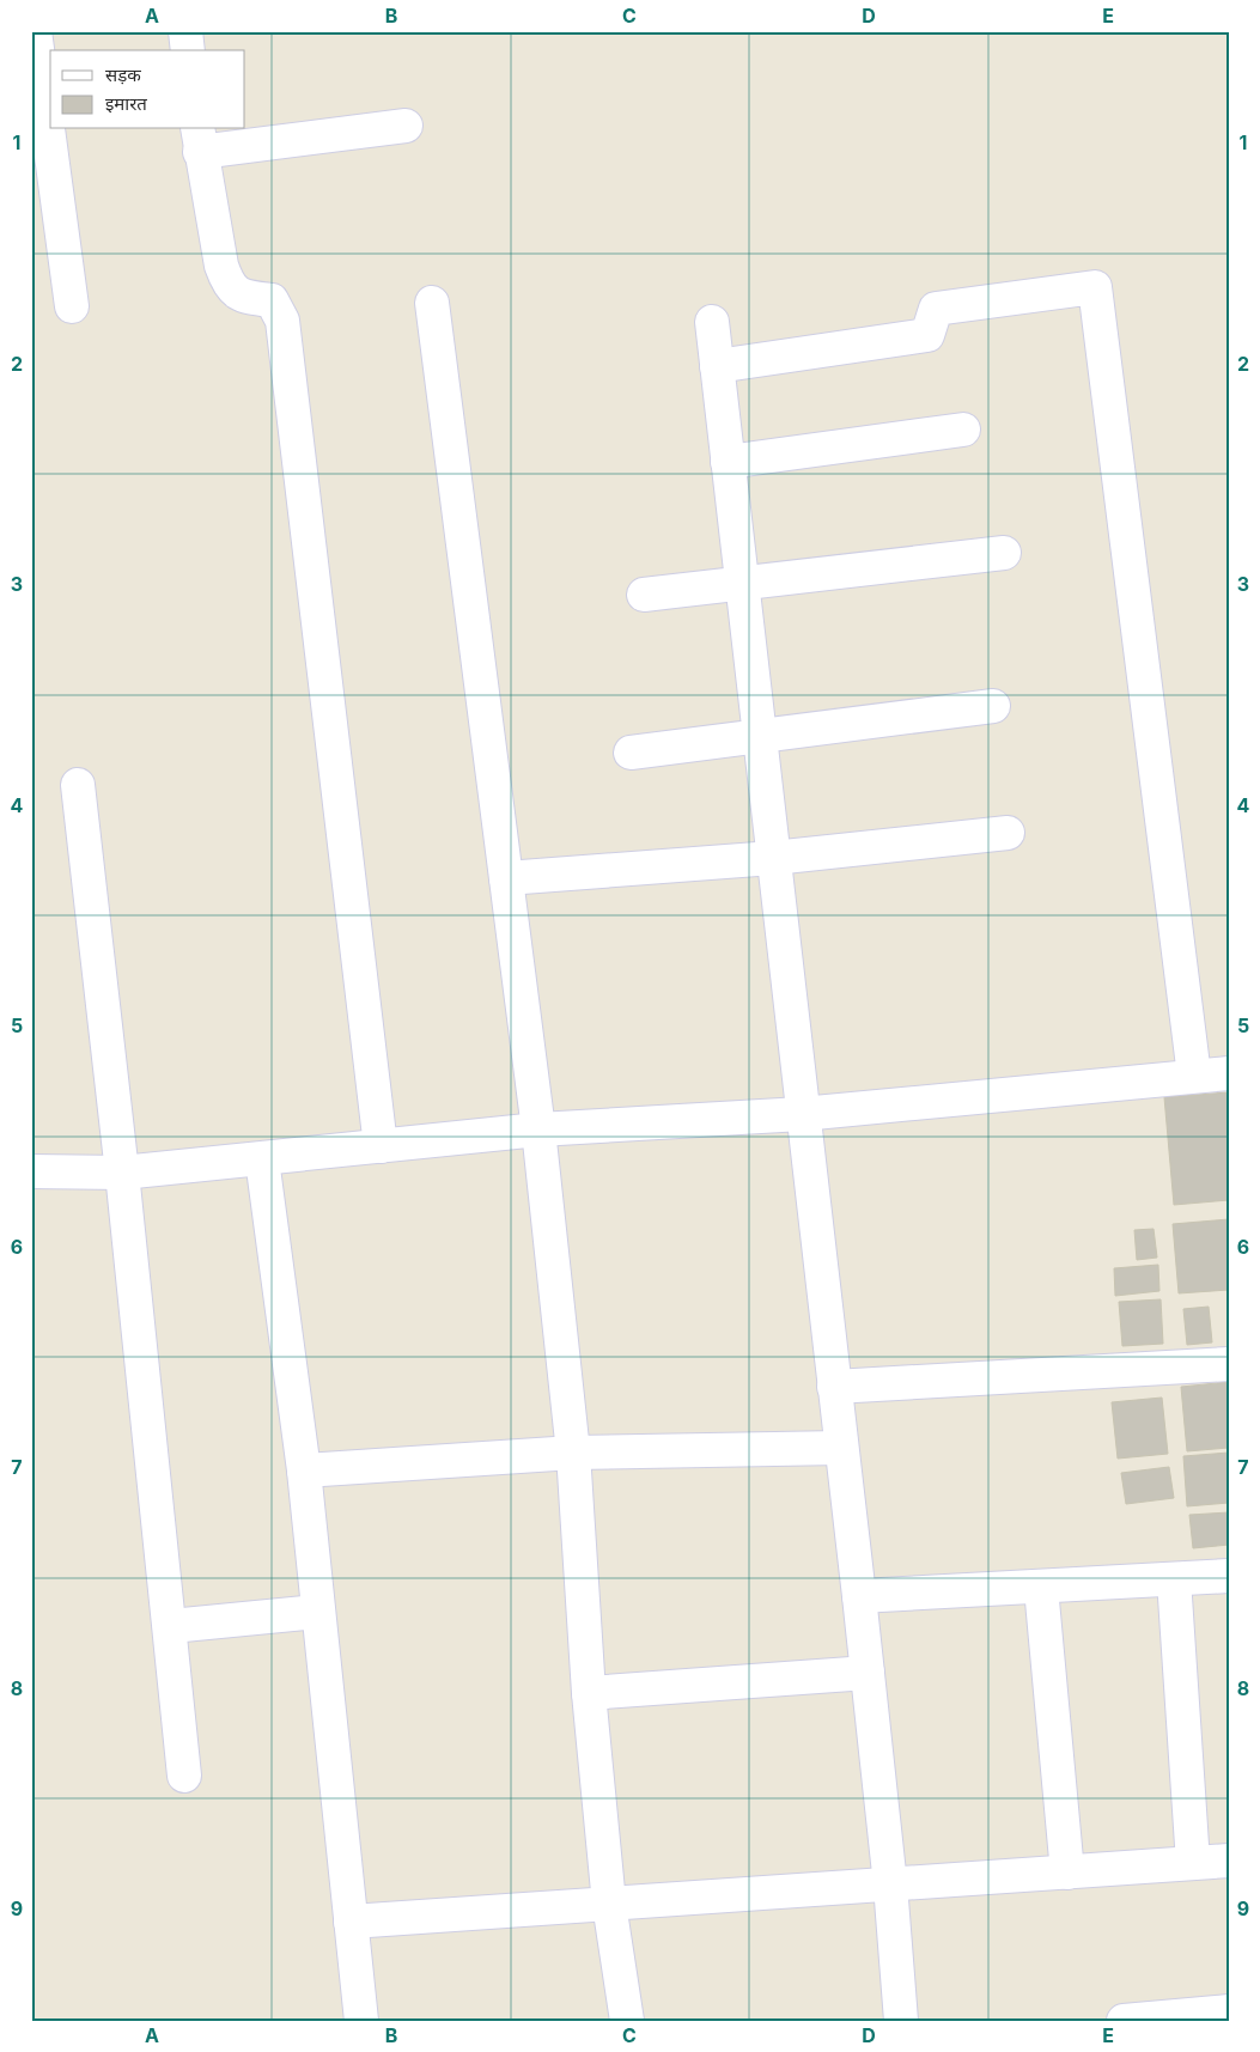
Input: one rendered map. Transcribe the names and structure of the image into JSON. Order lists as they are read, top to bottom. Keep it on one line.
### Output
{"legend":["सड़क","इमारत"],"grid":{"columns":["A","B","C","D","E"],"rows":["1","2","3","4","5","6","7","8","9"]}}
